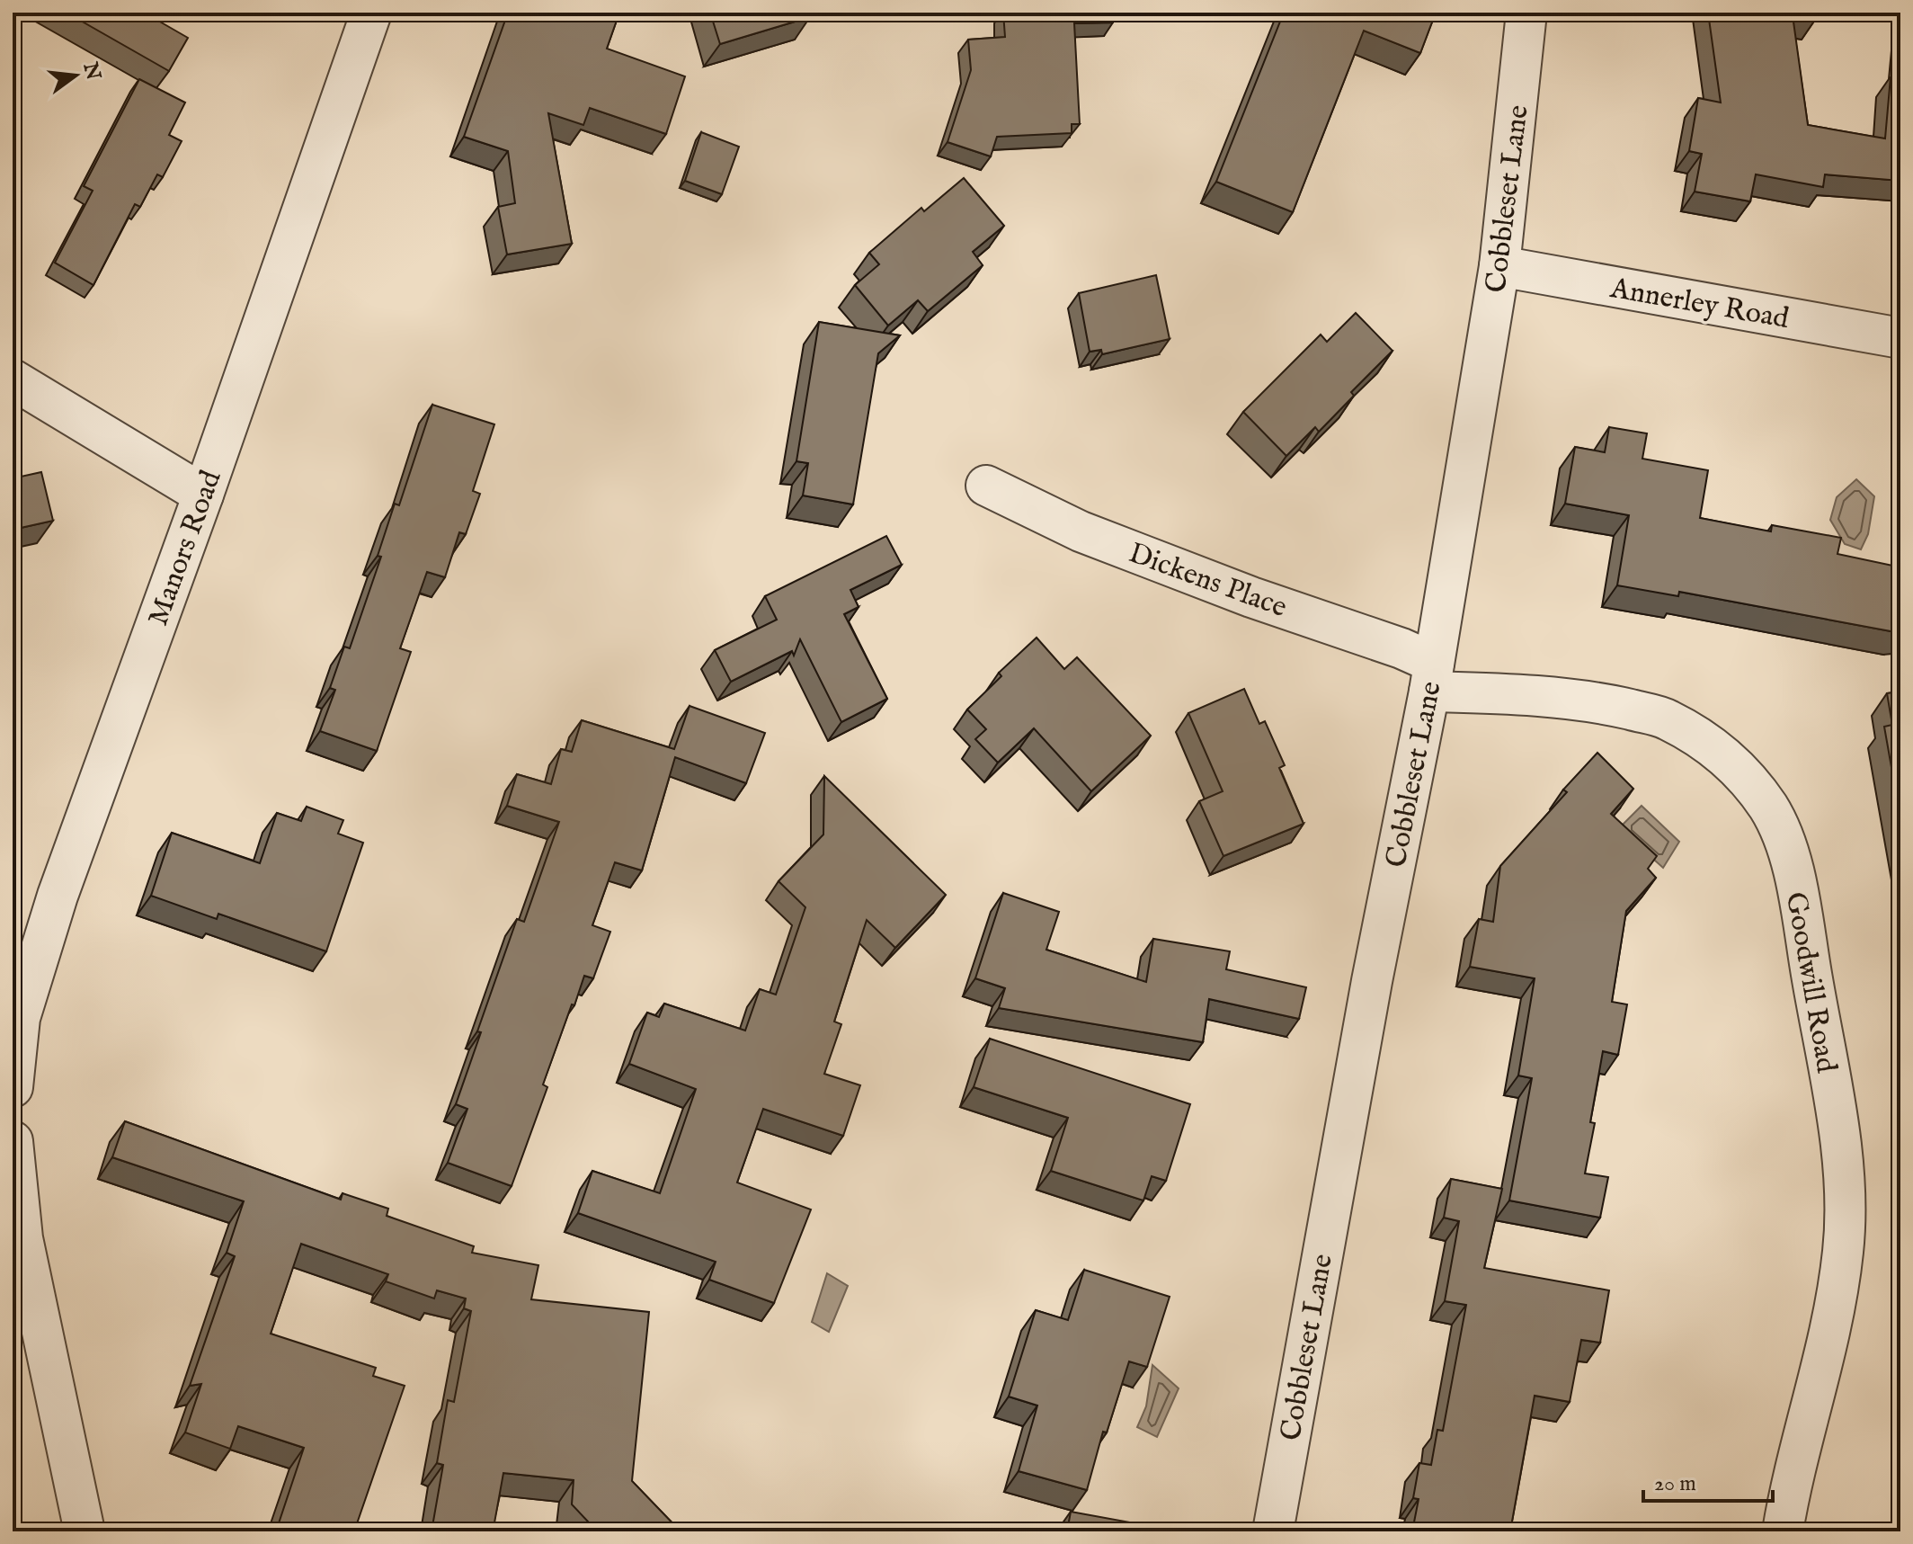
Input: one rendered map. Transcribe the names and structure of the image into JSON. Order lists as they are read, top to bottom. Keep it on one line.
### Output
{"streets":{"street":["Cobbleset Lane","Annerley Road","Manors Road","Dickens Place","Goodwill Road"]},"crossings":[["Cobbleset Lane","Annerley Road"],["Cobbleset Lane","Dickens Place"],["Cobbleset Lane","Goodwill Road"],["Dickens Place","Goodwill Road"]],"scale_bar":"20 m","north":"right"}
